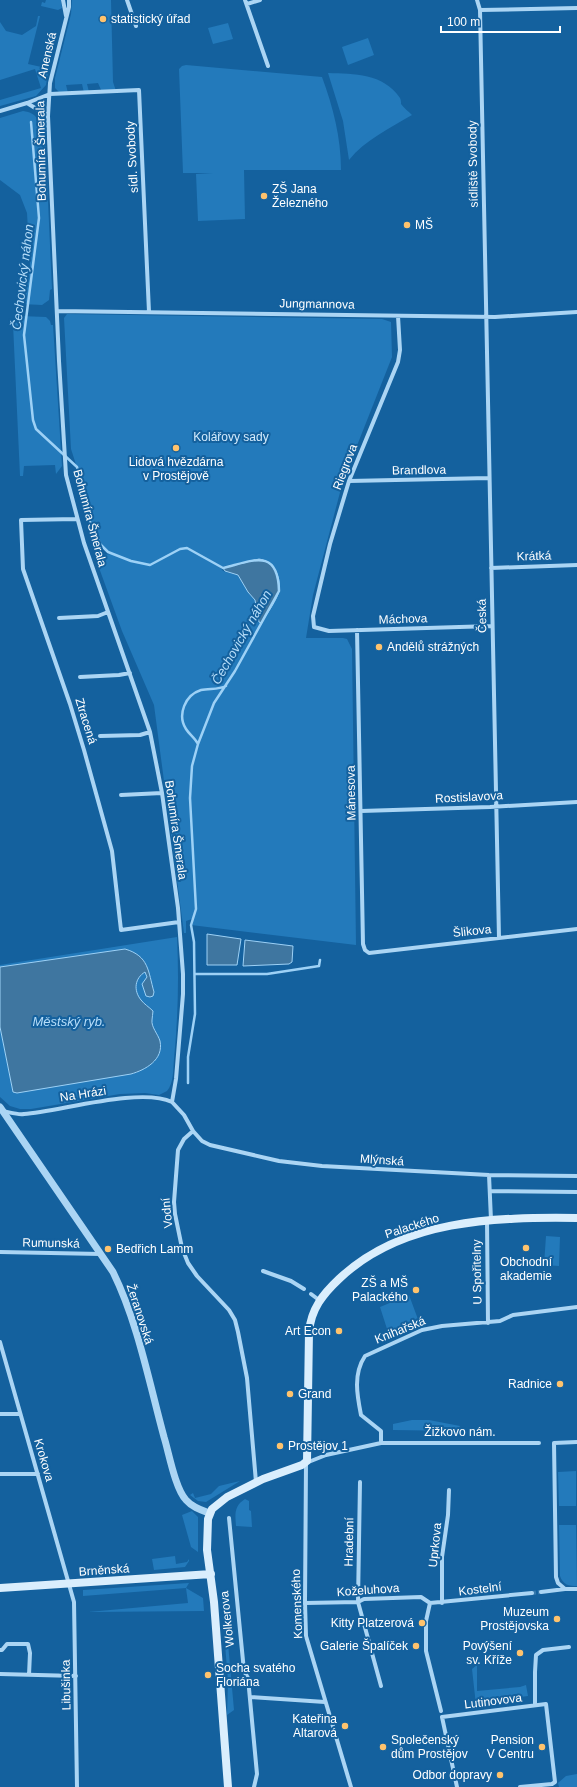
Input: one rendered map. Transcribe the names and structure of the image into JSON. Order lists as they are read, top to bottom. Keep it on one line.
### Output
{"streets":{"main road":["Palackého","Brněnská","Wolkerova"],"street":["Anenská","Bohumíra Šmerala","sídl. Svobody","sídliště Svobody","Jungmannova","Riegrova","Brandlova","Krátká","Česká","Máchova","Ztracená","Mánesova","Rostislavova","Šlikova","Na Hrázi","Mlýnská","Vodní","Rumunská","U Spořitelny","Žeranovská","Knihařská","Žižkovo nám.","Krokova","Hradební","Uprkova","Kostelní","Koželuhova","Komenského","Libušinka","Lutinovova"]},"crossings":[["Anenská","Bohumíra Šmerala"],["Anenská","sídl. Svobody"],["Bohumíra Šmerala","sídl. Svobody"],["Bohumíra Šmerala","Jungmannova"],["Bohumíra Šmerala","Ztracená"],["Bohumíra Šmerala","Na Hrázi"],["sídl. Svobody","Jungmannova"],["sídliště Svobody","Jungmannova"],["sídliště Svobody","Česká"],["Jungmannova","Riegrova"],["Jungmannova","Česká"],["Riegrova","Brandlova"],["Riegrova","Máchova"],["Brandlova","Česká"],["Krátká","Česká"],["Česká","Máchova"],["Česká","Rostislavova"],["Česká","Šlikova"],["Máchova","Mánesova"],["Mánesova","Rostislavova"],["Mánesova","Šlikova"],["Na Hrázi","Žeranovská"],["Mlýnská","Vodní"],["Mlýnská","U Spořitelny"],["Palackého","U Spořitelny"],["Palackého","Žižkovo nám."],["Palackého","Komenského"],["Rumunská","Žeranovská"],["U Spořitelny","Knihařská"],["Žeranovská","Wolkerova"],["Knihařská","Žižkovo nám."],["Žižkovo nám.","Komenského"],["Krokova","Brněnská"],["Krokova","Libušinka"],["Hradební","Koželuhova"],["Uprkova","Kostelní"],["Brněnská","Wolkerova"],["Brněnská","Libušinka"],["Kostelní","Koželuhova"],["Koželuhova","Komenského"]],"water":["Čechovický náhon","Městský ryb."],"parks":["Kolářovy sady"],"places":["statistický úřad","ZŠ Jana Železného","MŠ","Lidová hvězdárna v Prostějově","Andělů strážných","Obchodní akademie","Bedřich Lamm","ZŠ a MŠ Palackého","Art Econ","Radnice","Grand","Prostějov 1","Muzeum Prostějovska","Kitty Platzerová","Galerie Špalíček","Povýšení sv. Kříže","Socha svatého Floriána","Kateřina Altarová","Společenský dům Prostějov","Pension V Centru","Odbor dopravy"],"scale_bar":"100 m"}
